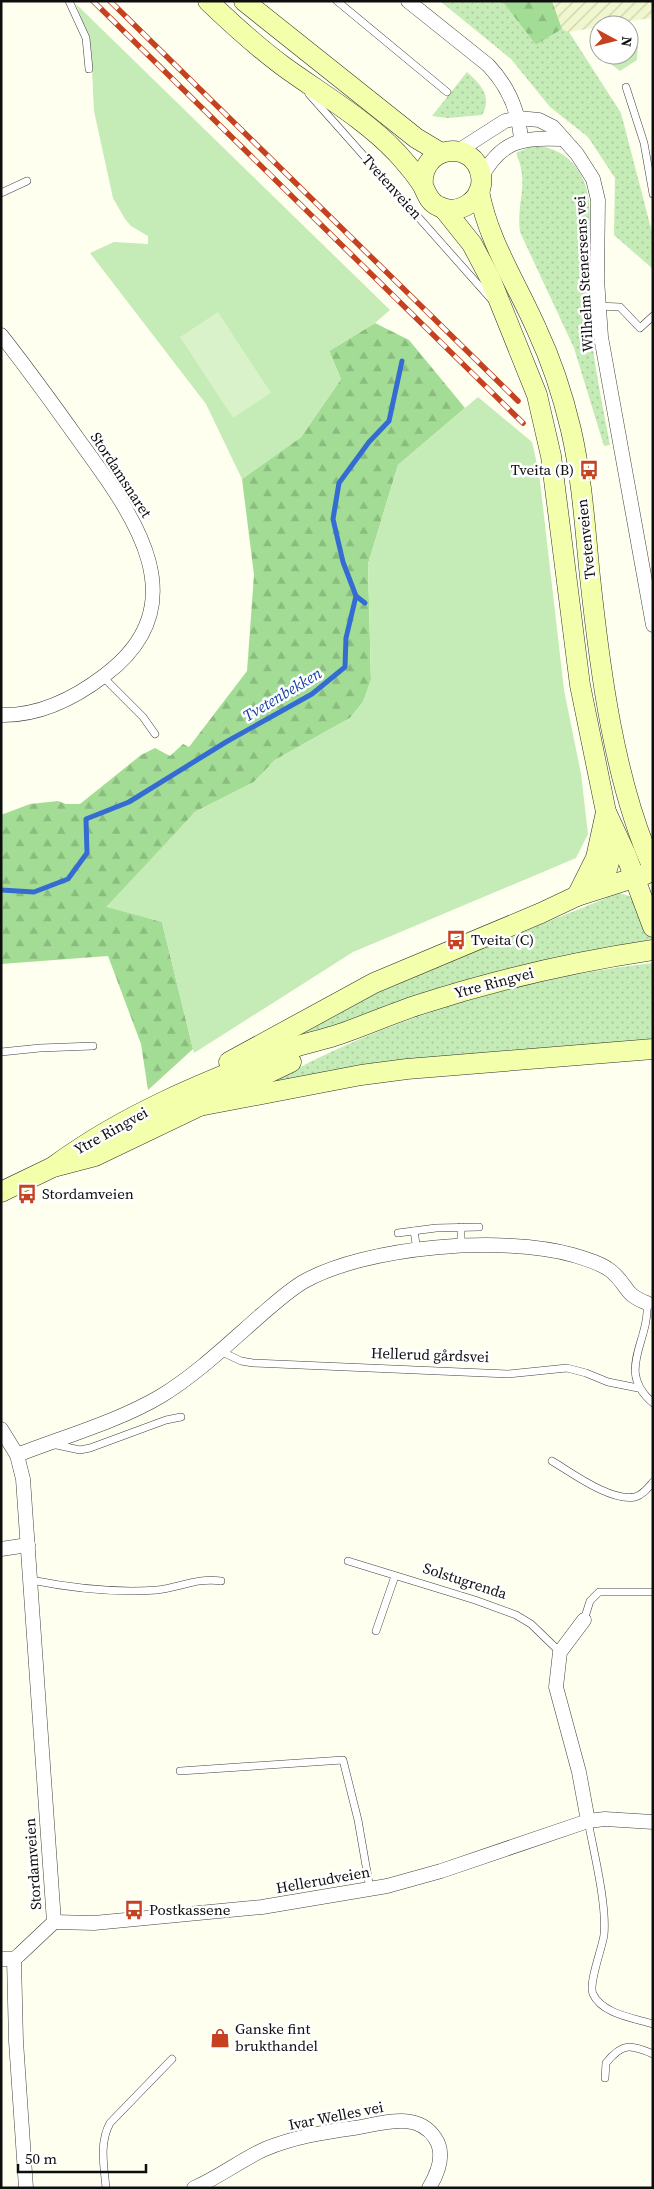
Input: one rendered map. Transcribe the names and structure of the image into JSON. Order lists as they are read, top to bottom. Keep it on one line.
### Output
{"streets":{"main road":["Tvetenveien","Ytre Ringvei"],"street":["Wilhelm Stenersens vei","Stordamsnaret","Stordamveien","Hellerudveien","Ivar Welles vei"],"lane":["Hellerud gårdsvei","Solstugrenda"]},"crossings":[["Stordamveien","Hellerudveien"]],"water":["Tvetenbekken"],"places":{"bus stop":["Tveita (B)","Tveita (C)","Stordamveien","Postkassene"],"shop":["Ganske fint brukthandel"]},"scale_bar":"50 m","north":"right"}
